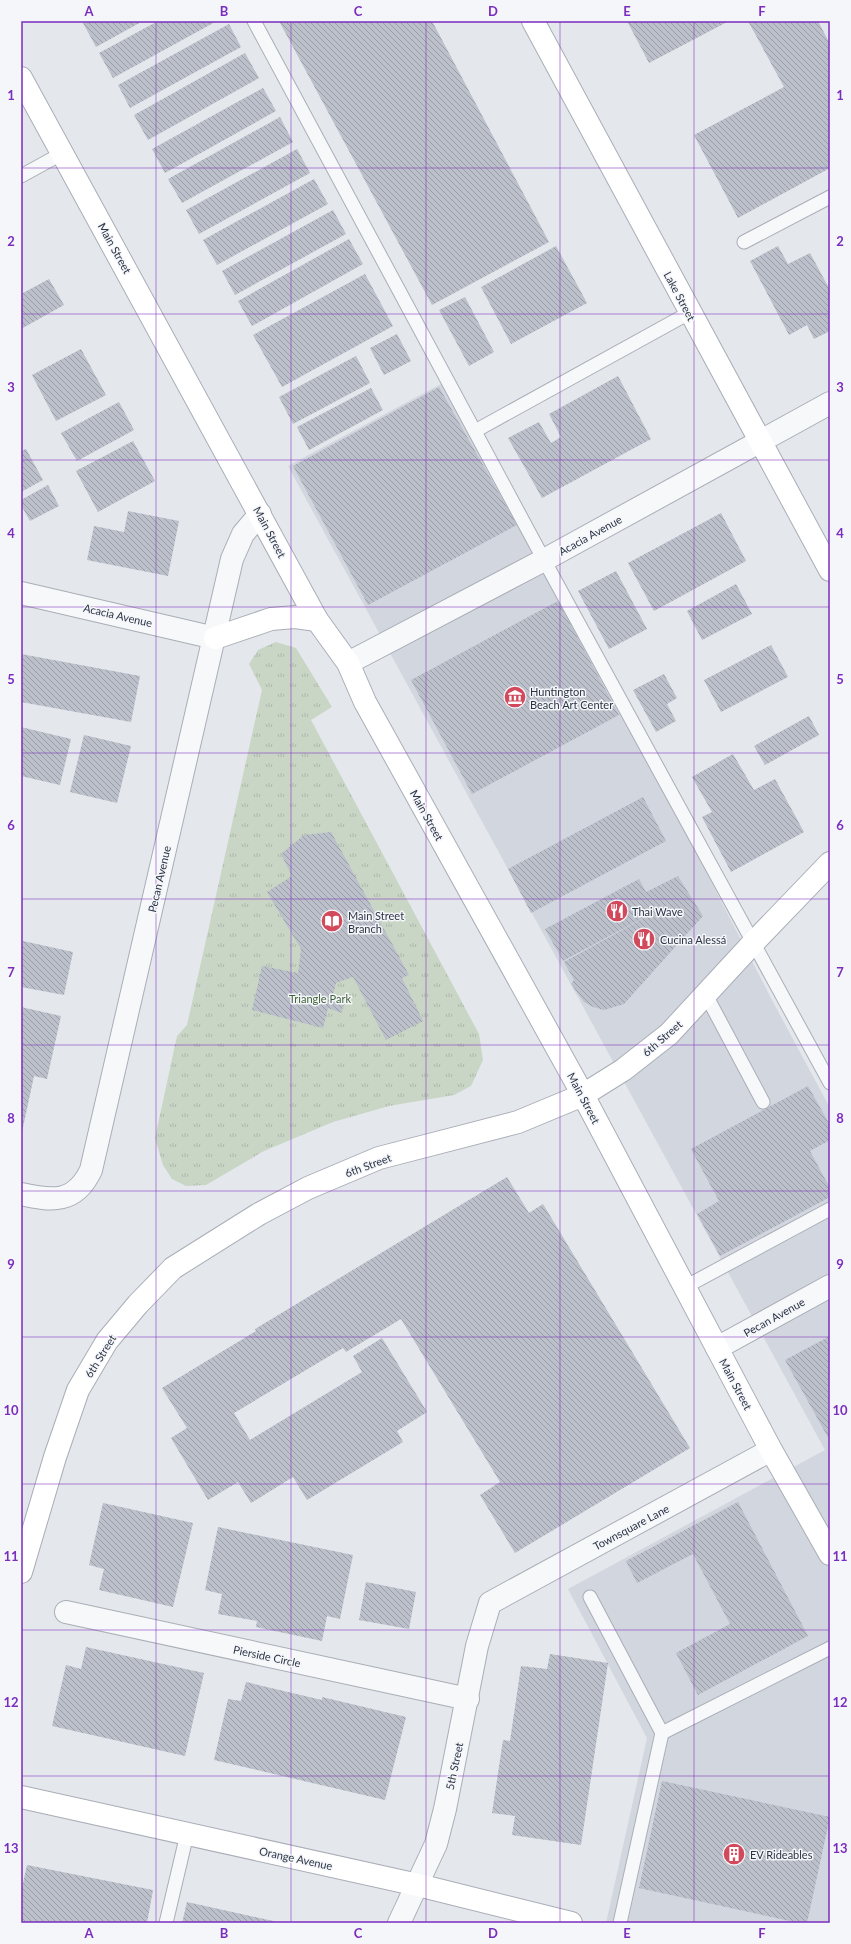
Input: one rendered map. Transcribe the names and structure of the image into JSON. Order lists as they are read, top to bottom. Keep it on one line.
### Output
{"streets":{"street":["Main Street","Lake Street","Acacia Avenue","Pecan Avenue","6th Street","Townsquare Lane","Pierside Circle","5th Street","Orange Avenue"]},"crossings":[["Main Street","Acacia Avenue"],["Main Street","Pecan Avenue"],["Main Street","6th Street"],["Main Street","Townsquare Lane"],["Lake Street","Acacia Avenue"],["Acacia Avenue","Pecan Avenue"],["Townsquare Lane","5th Street"],["Pierside Circle","5th Street"],["5th Street","Orange Avenue"]],"parks":["Triangle Park"],"places":{"museum":["Huntington Beach Art Center"],"restaurant":["Thai Wave","Cucina Alessá"],"library":["Main Street Branch"],"building":["EV Rideables"]},"grid":{"columns":["A","B","C","D","E","F"],"rows":["1","2","3","4","5","6","7","8","9","10","11","12","13"]}}
